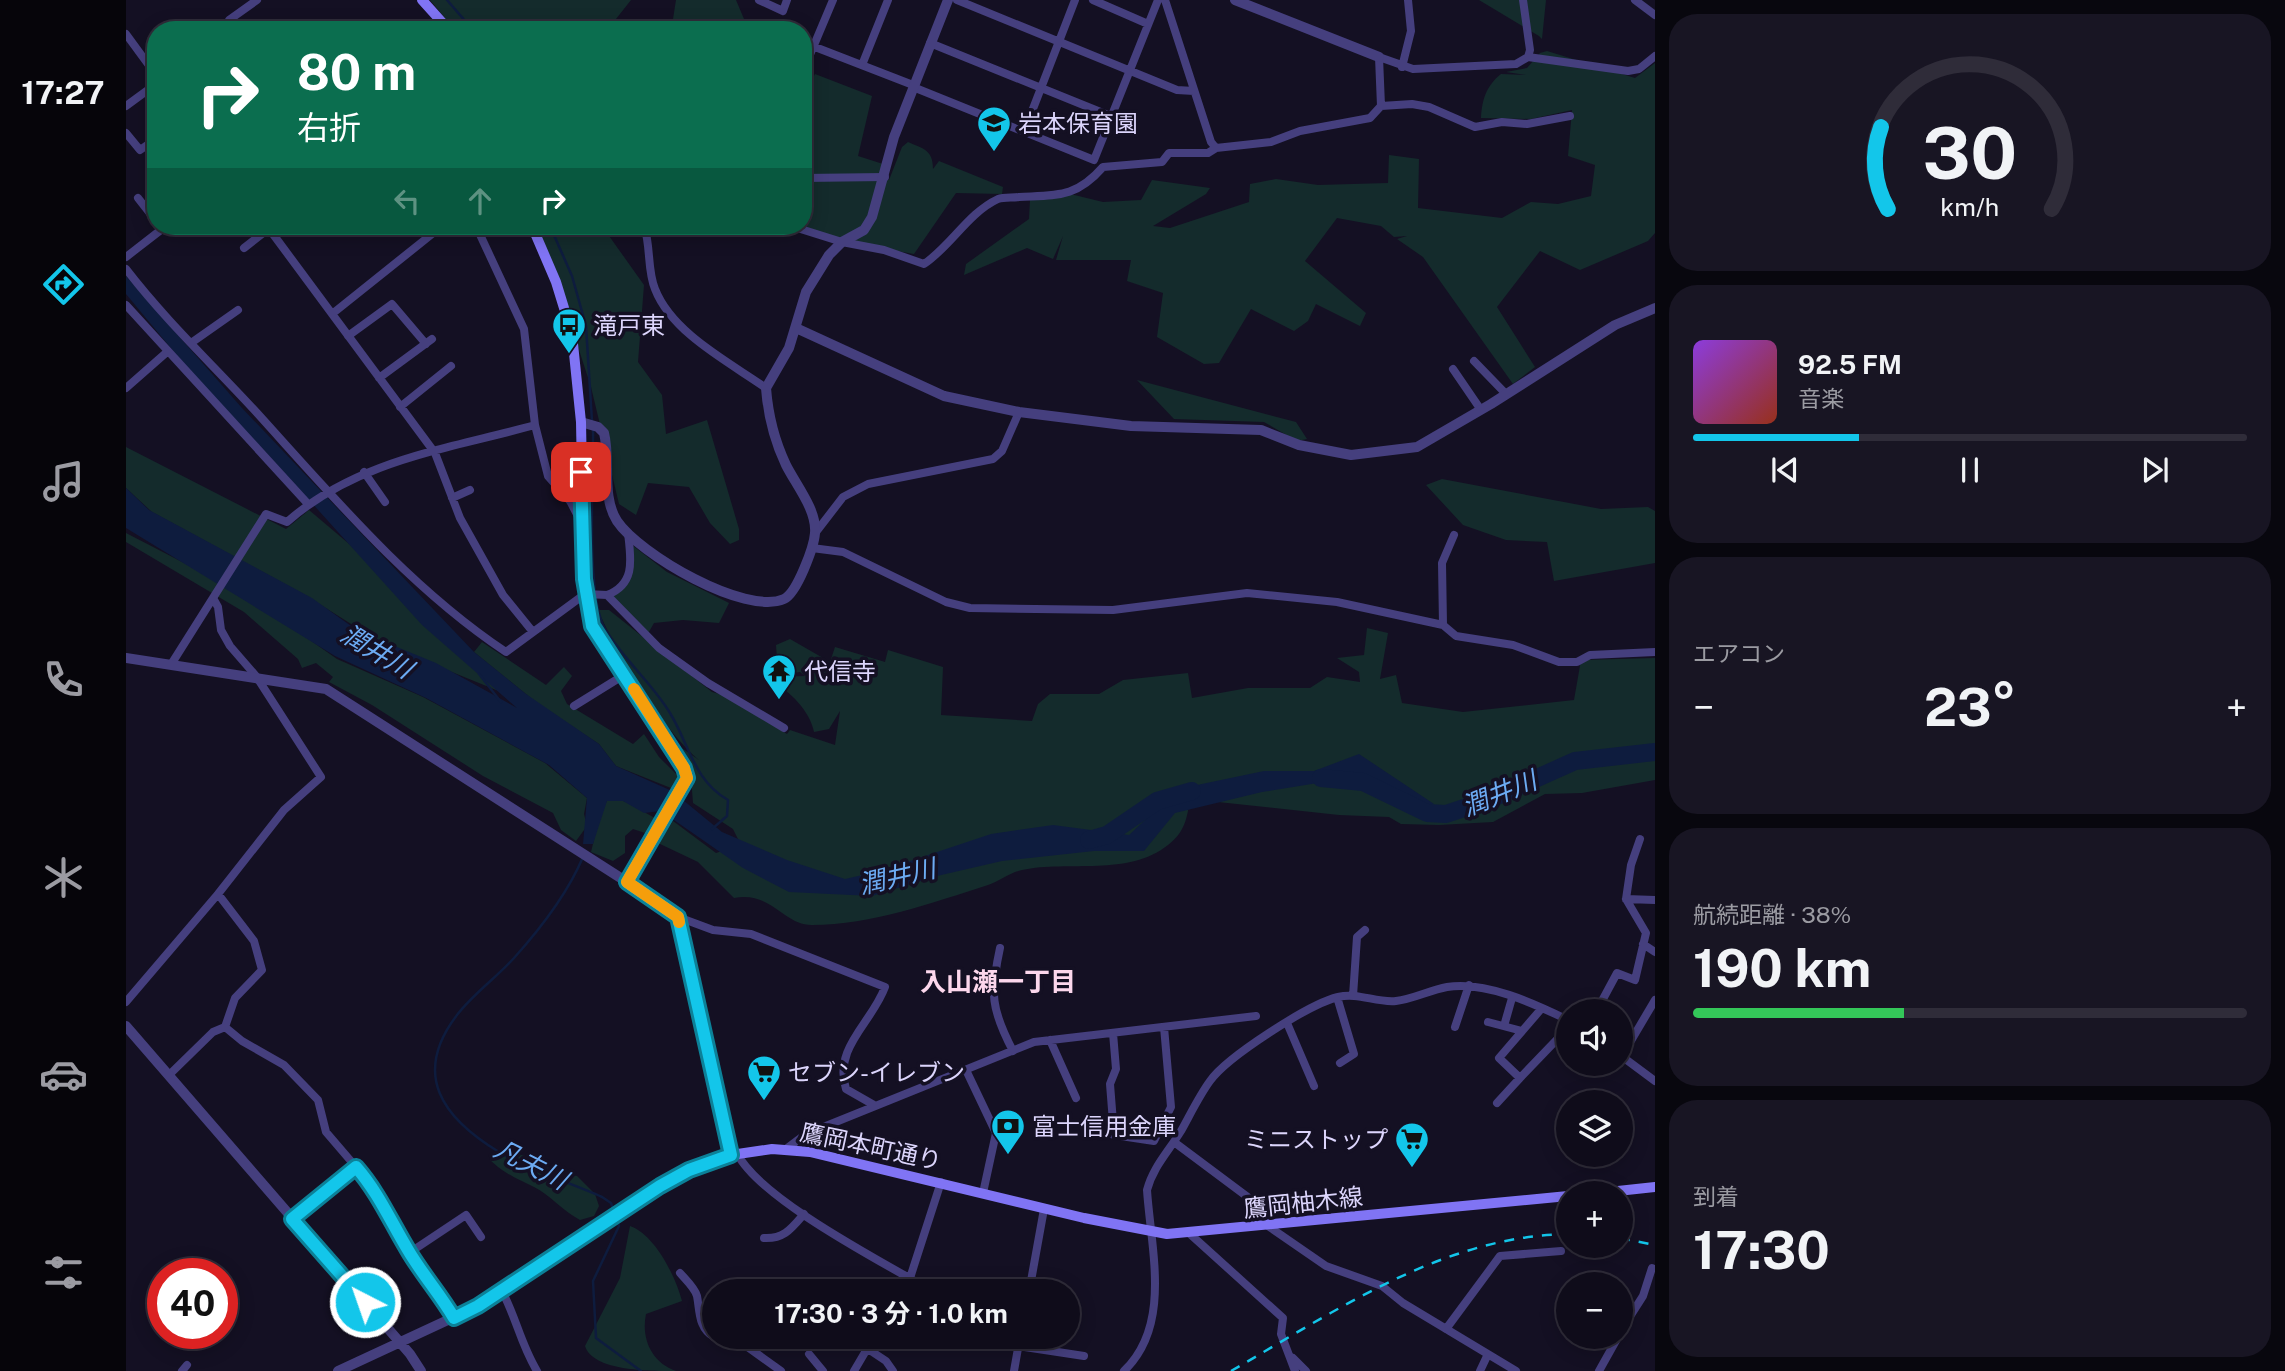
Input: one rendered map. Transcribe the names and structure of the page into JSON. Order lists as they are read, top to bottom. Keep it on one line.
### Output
{"streets":{"main road":["鷹岡本町通り","鷹岡柚木線"]},"crossings":[["鷹岡本町通り","鷹岡柚木線"]],"districts":["入山瀬一丁目"],"water":["潤井川","凡夫川"],"places":{"school or university":["岩本保育園"],"bus stop":["滝戸東"],"temple":["代信寺"],"supermarket":["セブン-イレブン","ミニストップ"],"bank":["富士信用金庫"]},"page":{"tabs":"17:27","turn":["80 m","右折"],"song":["92.5 FM","音楽"],"tile":["エアコン",["航続距離 · 38%","190 km"],["到着","17:30"]],"heat":["−","23°","+"],"map_buttons":["+","−"],"limit":"40","trip":"17:30 · 3 分 · 1.0 km","gauge":["30","km/h"]}}
